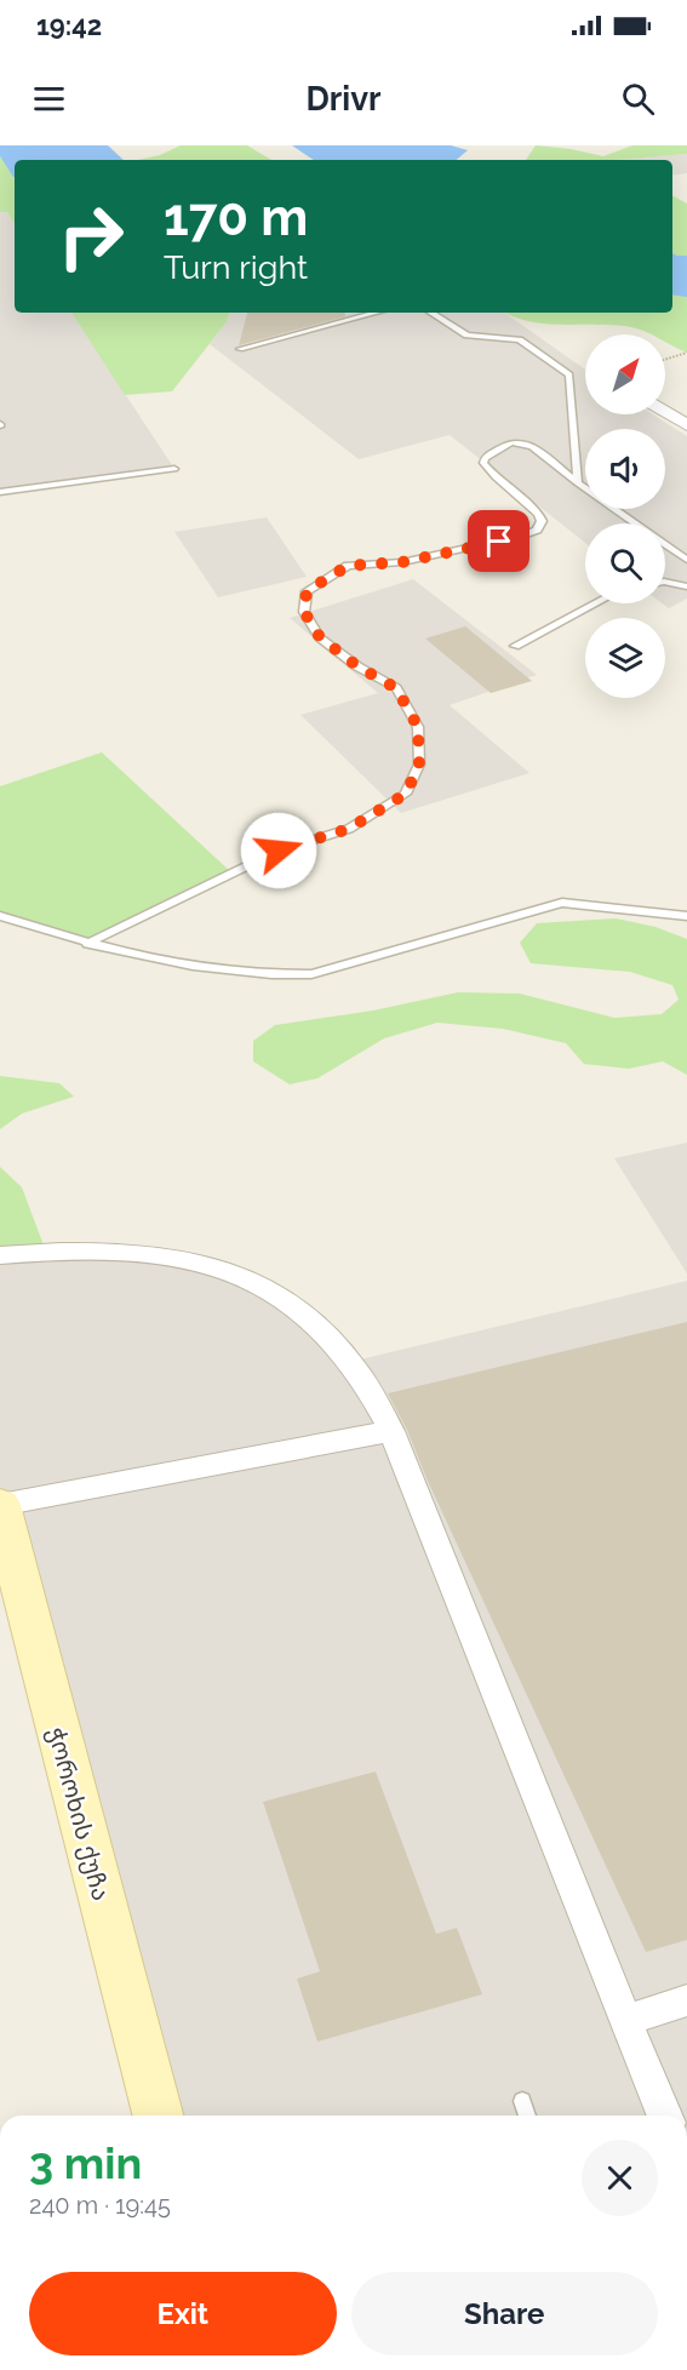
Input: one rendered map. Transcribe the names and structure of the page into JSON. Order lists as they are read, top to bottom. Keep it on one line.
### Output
{"streets":{"street":["ჭოროხის ქუჩა"]},"north":"top right","page":{"status":"19:42","header":"Drivr","turn":["170 m","Turn right"],"heading":["3 min","240 m · 19:45"],"buttons":["Exit","Share"]}}
